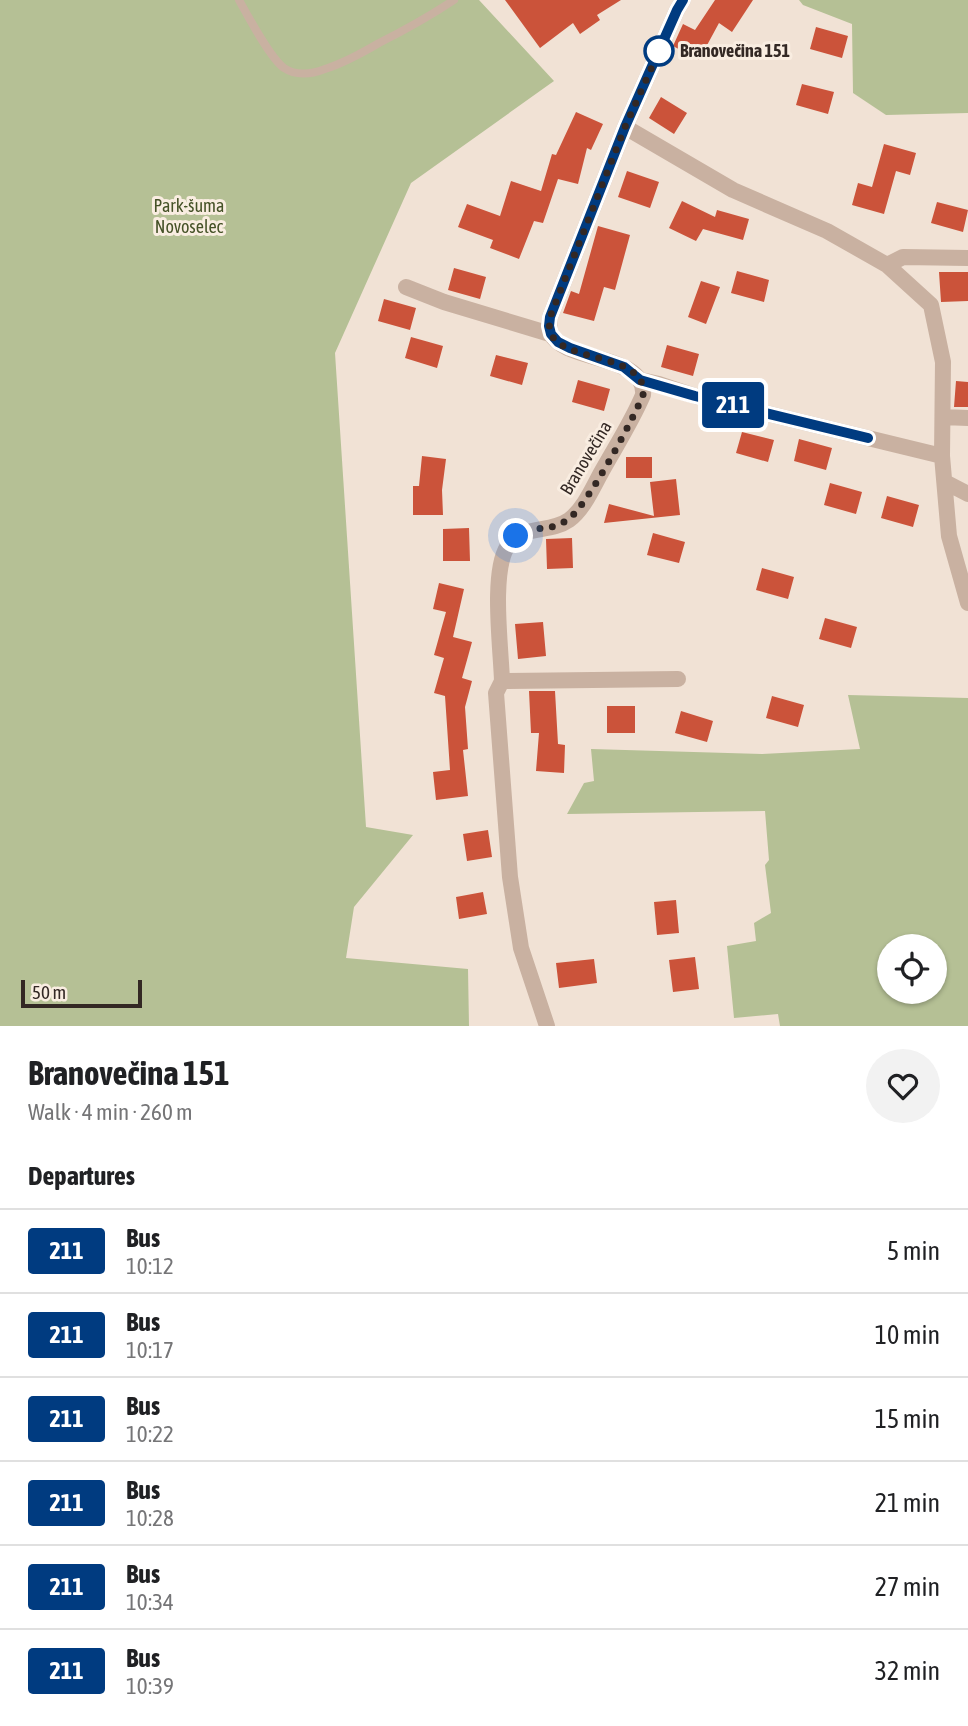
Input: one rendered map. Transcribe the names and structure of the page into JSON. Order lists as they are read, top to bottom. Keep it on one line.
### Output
{"streets":{"street":["Branovečina"]},"parks":["Park-šuma Novoselec"],"places":["Branovečina 151"],"lines":["bus line 211"],"scale_bar":"50 m","page":{"on_map":"211","scale":"50 m","heading":[["Branovečina 151","Walk · 4 min · 260 m"],"Departures"],"list":[{"mark":"211","name":"Bus","note":"10:12","value":"5 min"},{"mark":"211","name":"Bus","note":"10:17","value":"10 min"},{"mark":"211","name":"Bus","note":"10:22","value":"15 min"},{"mark":"211","name":"Bus","note":"10:28","value":"21 min"},{"mark":"211","name":"Bus","note":"10:34","value":"27 min"},{"mark":"211","name":"Bus","note":"10:39","value":"32 min"}]}}
